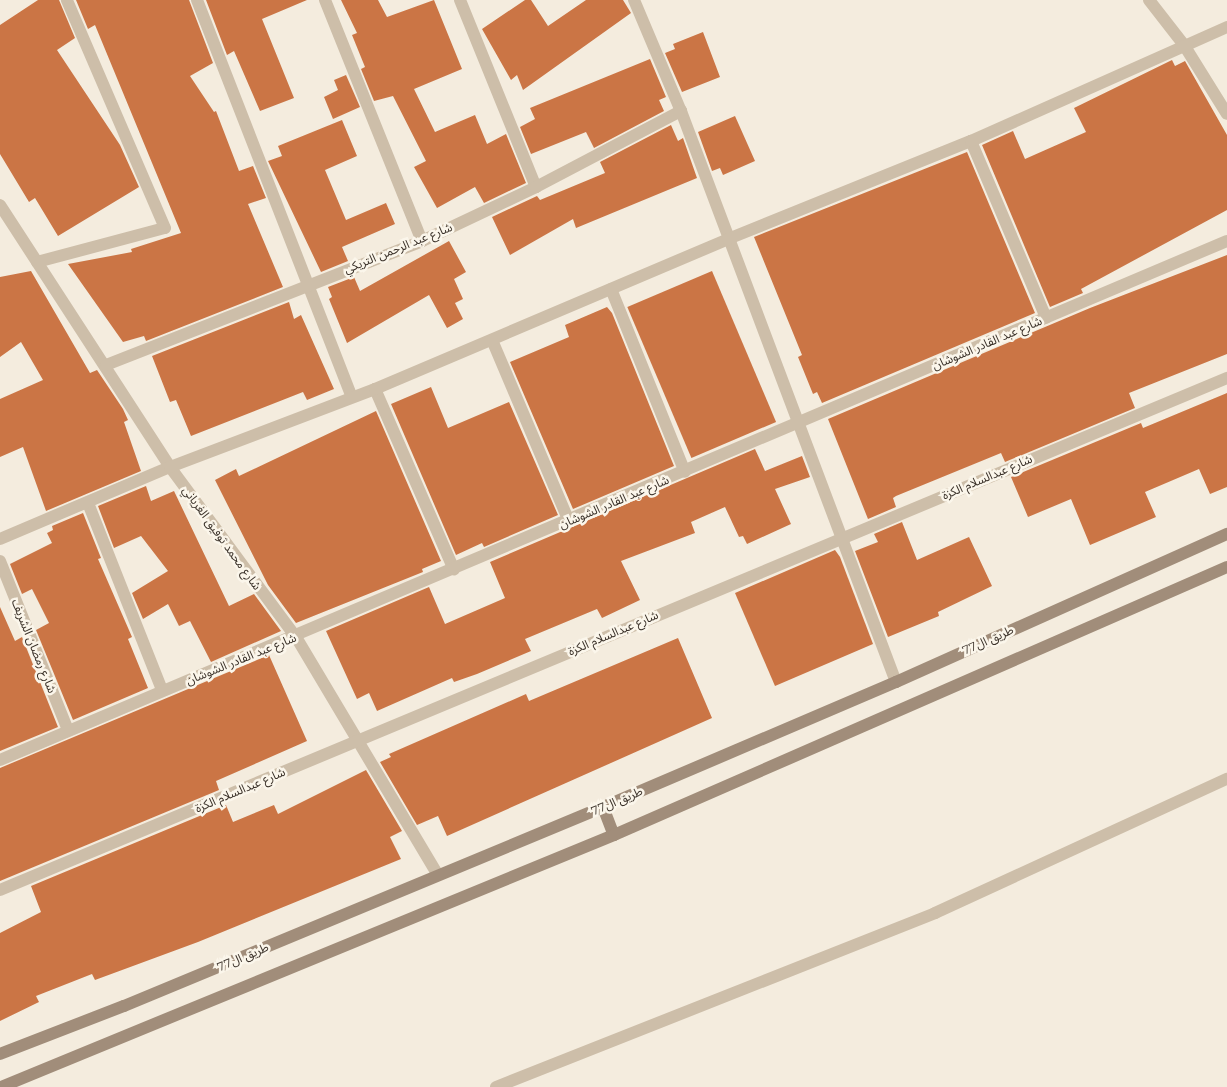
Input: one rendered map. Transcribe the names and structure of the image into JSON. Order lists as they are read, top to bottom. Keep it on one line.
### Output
{"streets":{"main road":["طريق ال77"],"street":["شارع عبد الرحمن التريكي","شارع عبد القادر الشوشان","شارع عبدالسلام الكزة","شارع محمد توفيق الغرياني","شارع رمضان الشريف"]},"crossings":[["شارع عبد الرحمن التريكي","شارع محمد توفيق الغرياني"],["شارع عبد القادر الشوشان","شارع محمد توفيق الغرياني"],["شارع عبد القادر الشوشان","شارع رمضان الشريف"],["شارع عبدالسلام الكزة","شارع محمد توفيق الغرياني"],["شارع محمد توفيق الغرياني","طريق ال77"]]}
